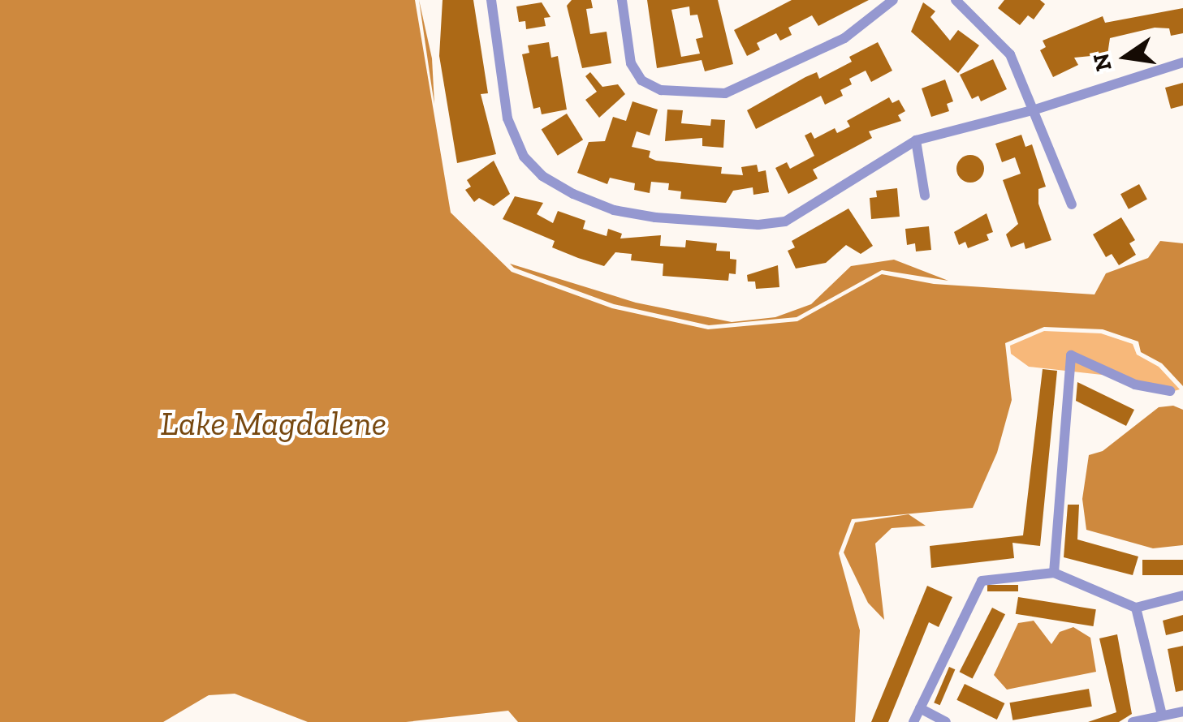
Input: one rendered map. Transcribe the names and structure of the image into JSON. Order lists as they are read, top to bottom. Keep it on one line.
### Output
{"water":["Lake Magdalene"],"north":"left"}
